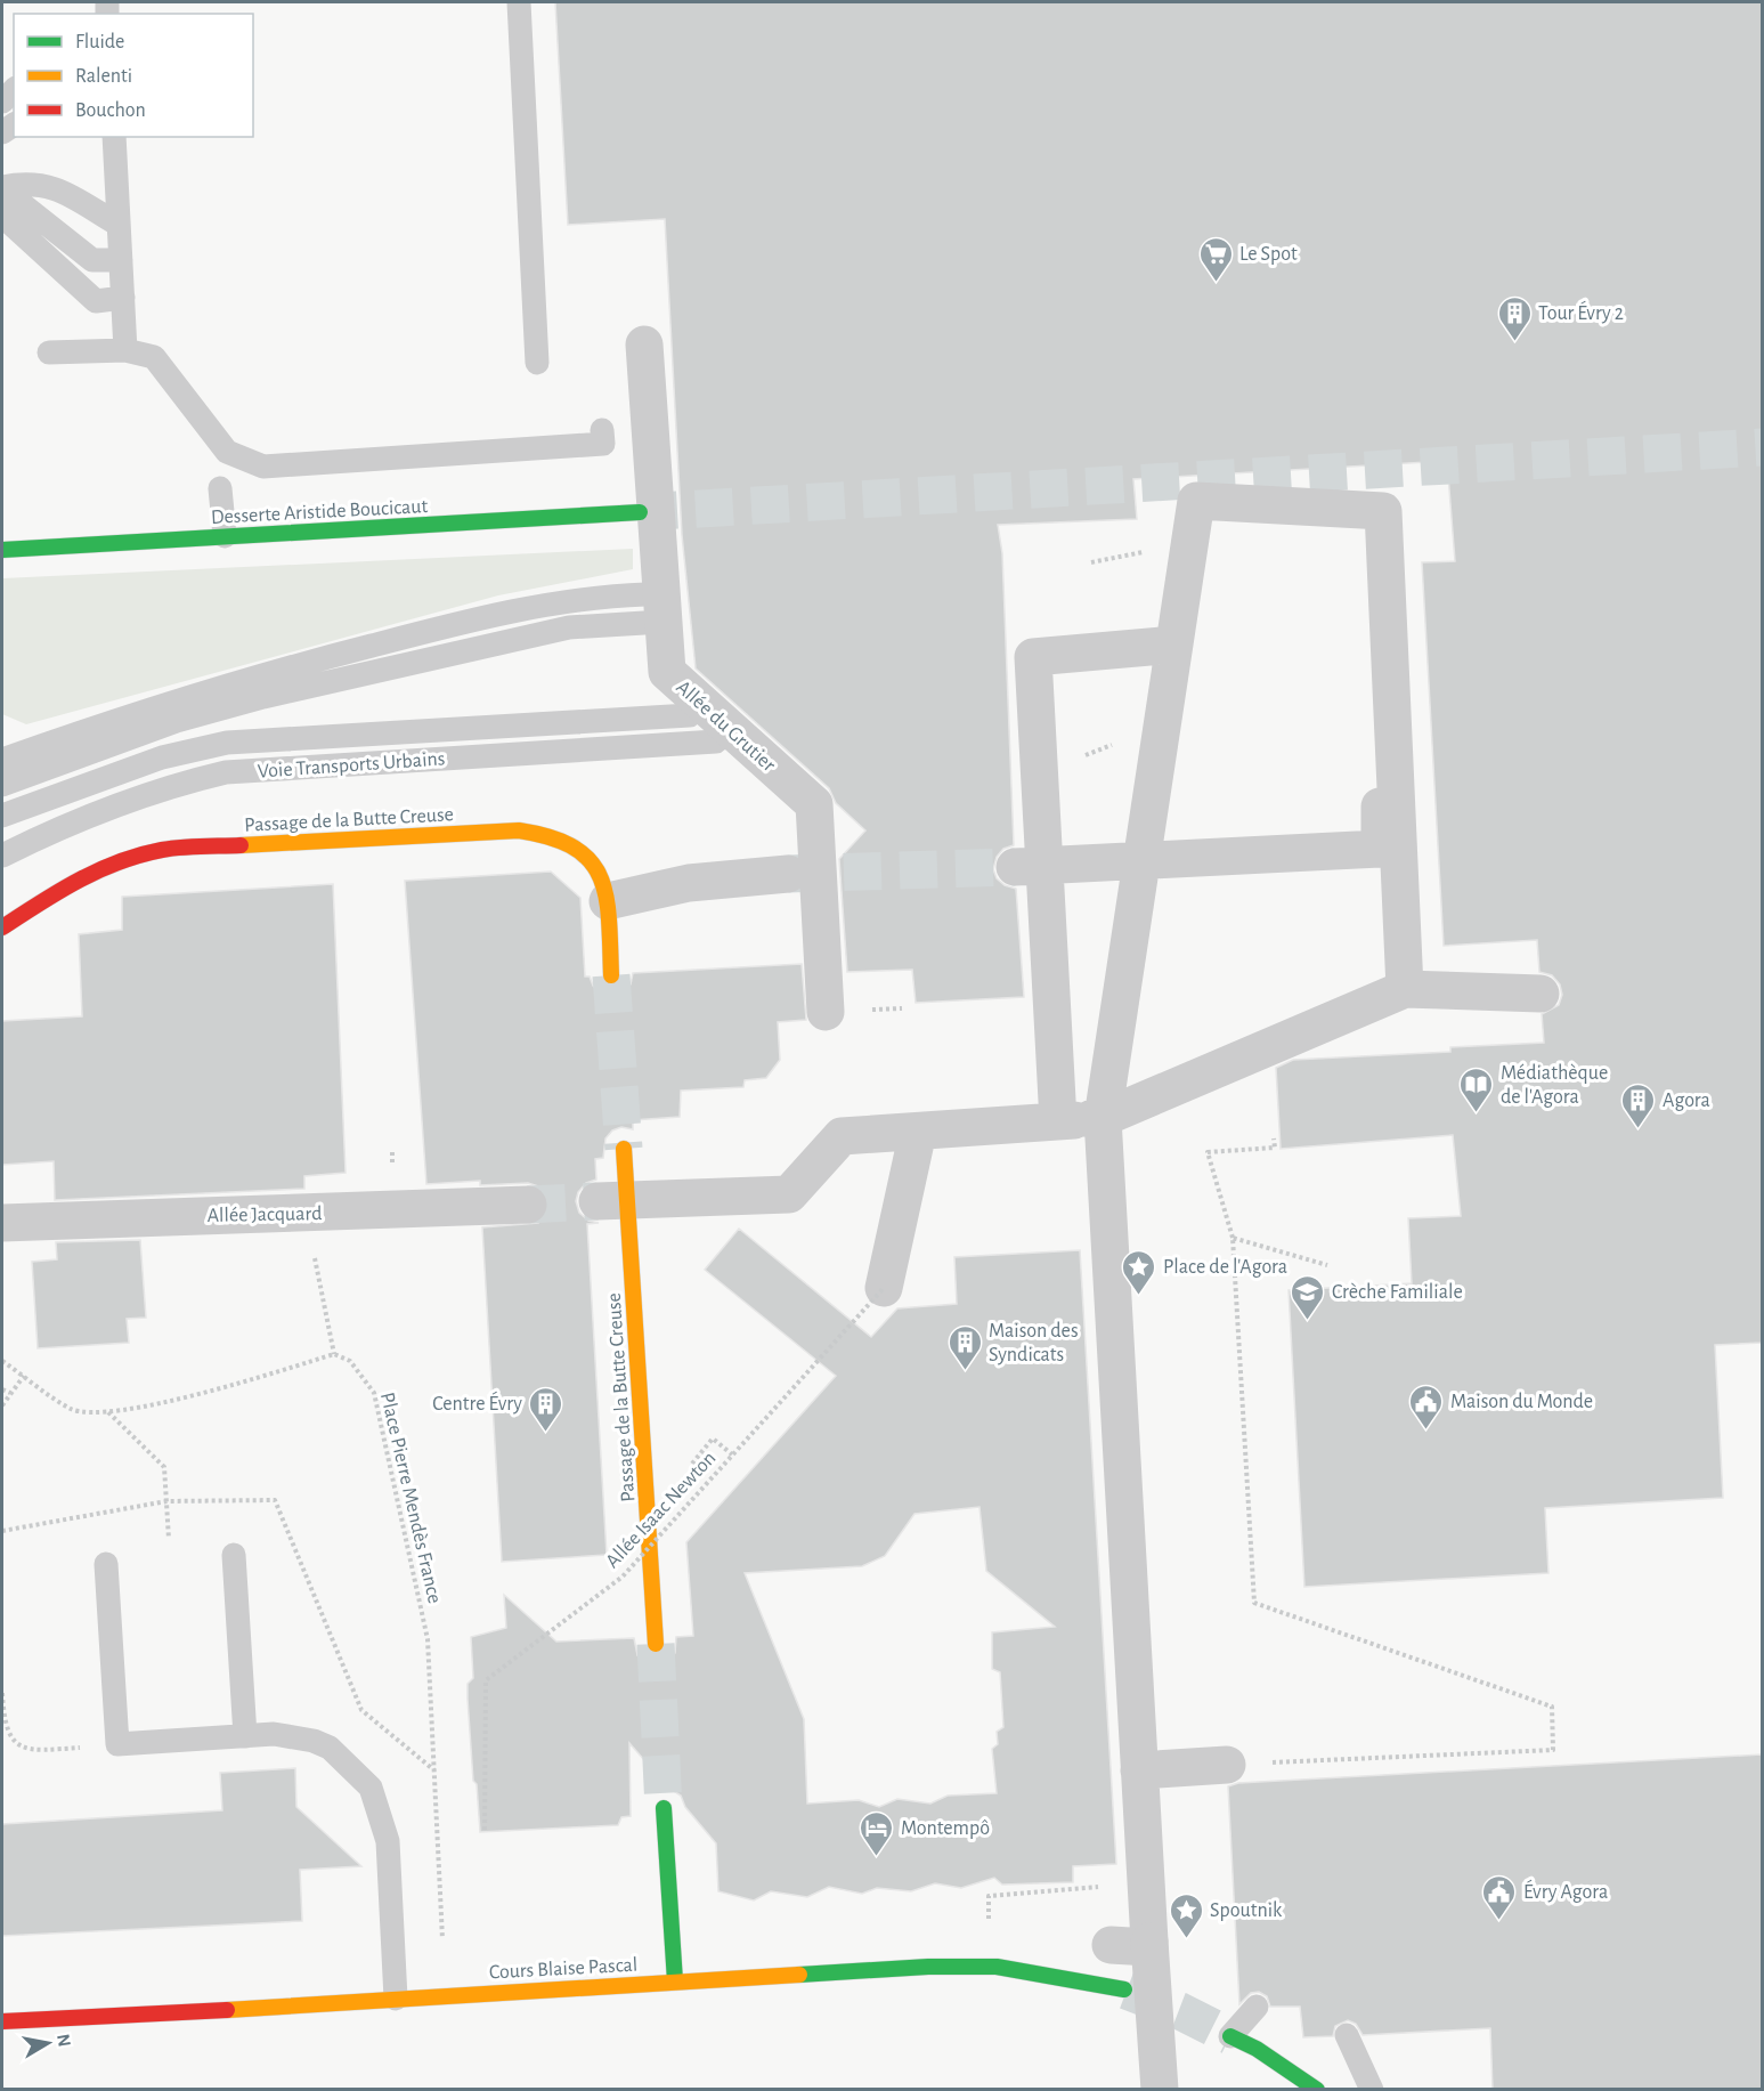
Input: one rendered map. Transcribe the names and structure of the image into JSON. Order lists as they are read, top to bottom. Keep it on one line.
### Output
{"streets":{"street":["Desserte Aristide Boucicaut","Allée du Grutier","Passage de la Butte Creuse","Allée Jacquard","Cours Blaise Pascal"],"lane":["Voie Transports Urbains"],"path":["Place Pierre Mendès France","Allée Isaac Newton"]},"places":{"supermarket":["Le Spot"],"building":["Tour Évry 2","Agora","Maison des Syndicats","Centre Évry"],"library":["Médiathèque de l'Agora"],"place":["Place de l'Agora","Spoutnik"],"school or university":["Crèche Familiale"],"public building":["Maison du Monde","Évry Agora"],"hotel":["Montempô"]},"legend":["Fluide","Ralenti","Bouchon"],"north":"right"}
